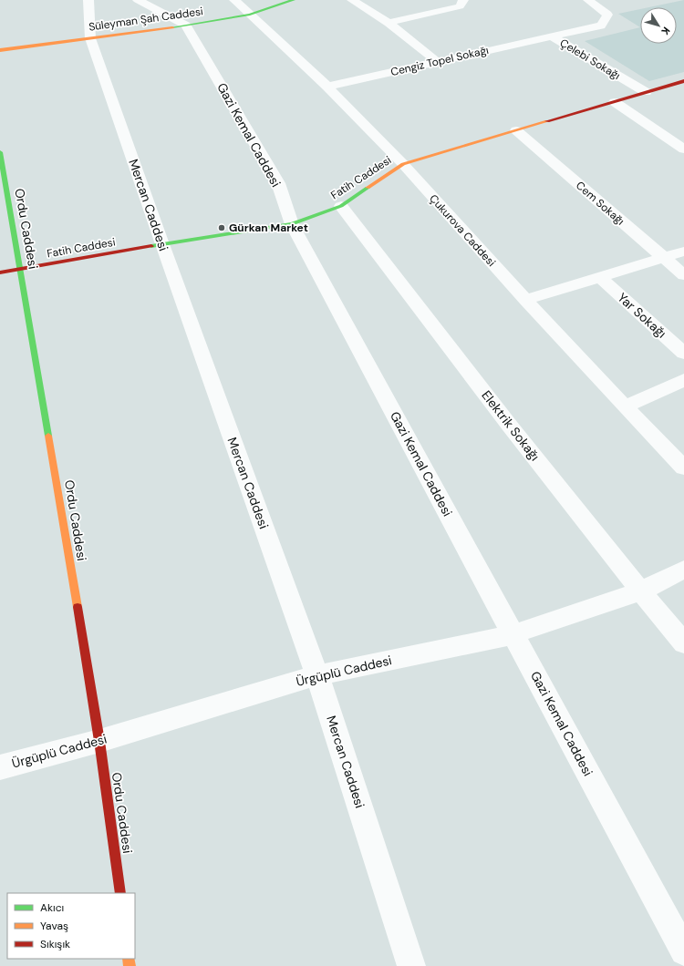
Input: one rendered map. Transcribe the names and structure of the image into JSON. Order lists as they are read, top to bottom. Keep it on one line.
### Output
{"streets":{"street":["Süleyman Şah Caddesi","Çelebi Sokağı","Cengiz Topel Sokağı","Gazi Kemal Caddesi","Fatih Caddesi","Cem Sokağı","Mercan Caddesi","Ordu Caddesi","Çukurova Caddesi","Yar Sokağı","Elektrik Sokağı","Ürgüplü Caddesi"]},"crossings":[["Süleyman Şah Caddesi","Gazi Kemal Caddesi"],["Süleyman Şah Caddesi","Mercan Caddesi"],["Süleyman Şah Caddesi","Çukurova Caddesi"],["Çelebi Sokağı","Cengiz Topel Sokağı"],["Çelebi Sokağı","Fatih Caddesi"],["Cengiz Topel Sokağı","Çukurova Caddesi"],["Gazi Kemal Caddesi","Fatih Caddesi"],["Gazi Kemal Caddesi","Ürgüplü Caddesi"],["Fatih Caddesi","Cem Sokağı"],["Fatih Caddesi","Mercan Caddesi"],["Fatih Caddesi","Ordu Caddesi"],["Fatih Caddesi","Çukurova Caddesi"],["Fatih Caddesi","Elektrik Sokağı"],["Mercan Caddesi","Ürgüplü Caddesi"],["Ordu Caddesi","Ürgüplü Caddesi"],["Elektrik Sokağı","Ürgüplü Caddesi"]],"places":["Gürkan Market"],"legend":["Akıcı","Yavaş","Sıkışık"],"north":"bottom right"}
